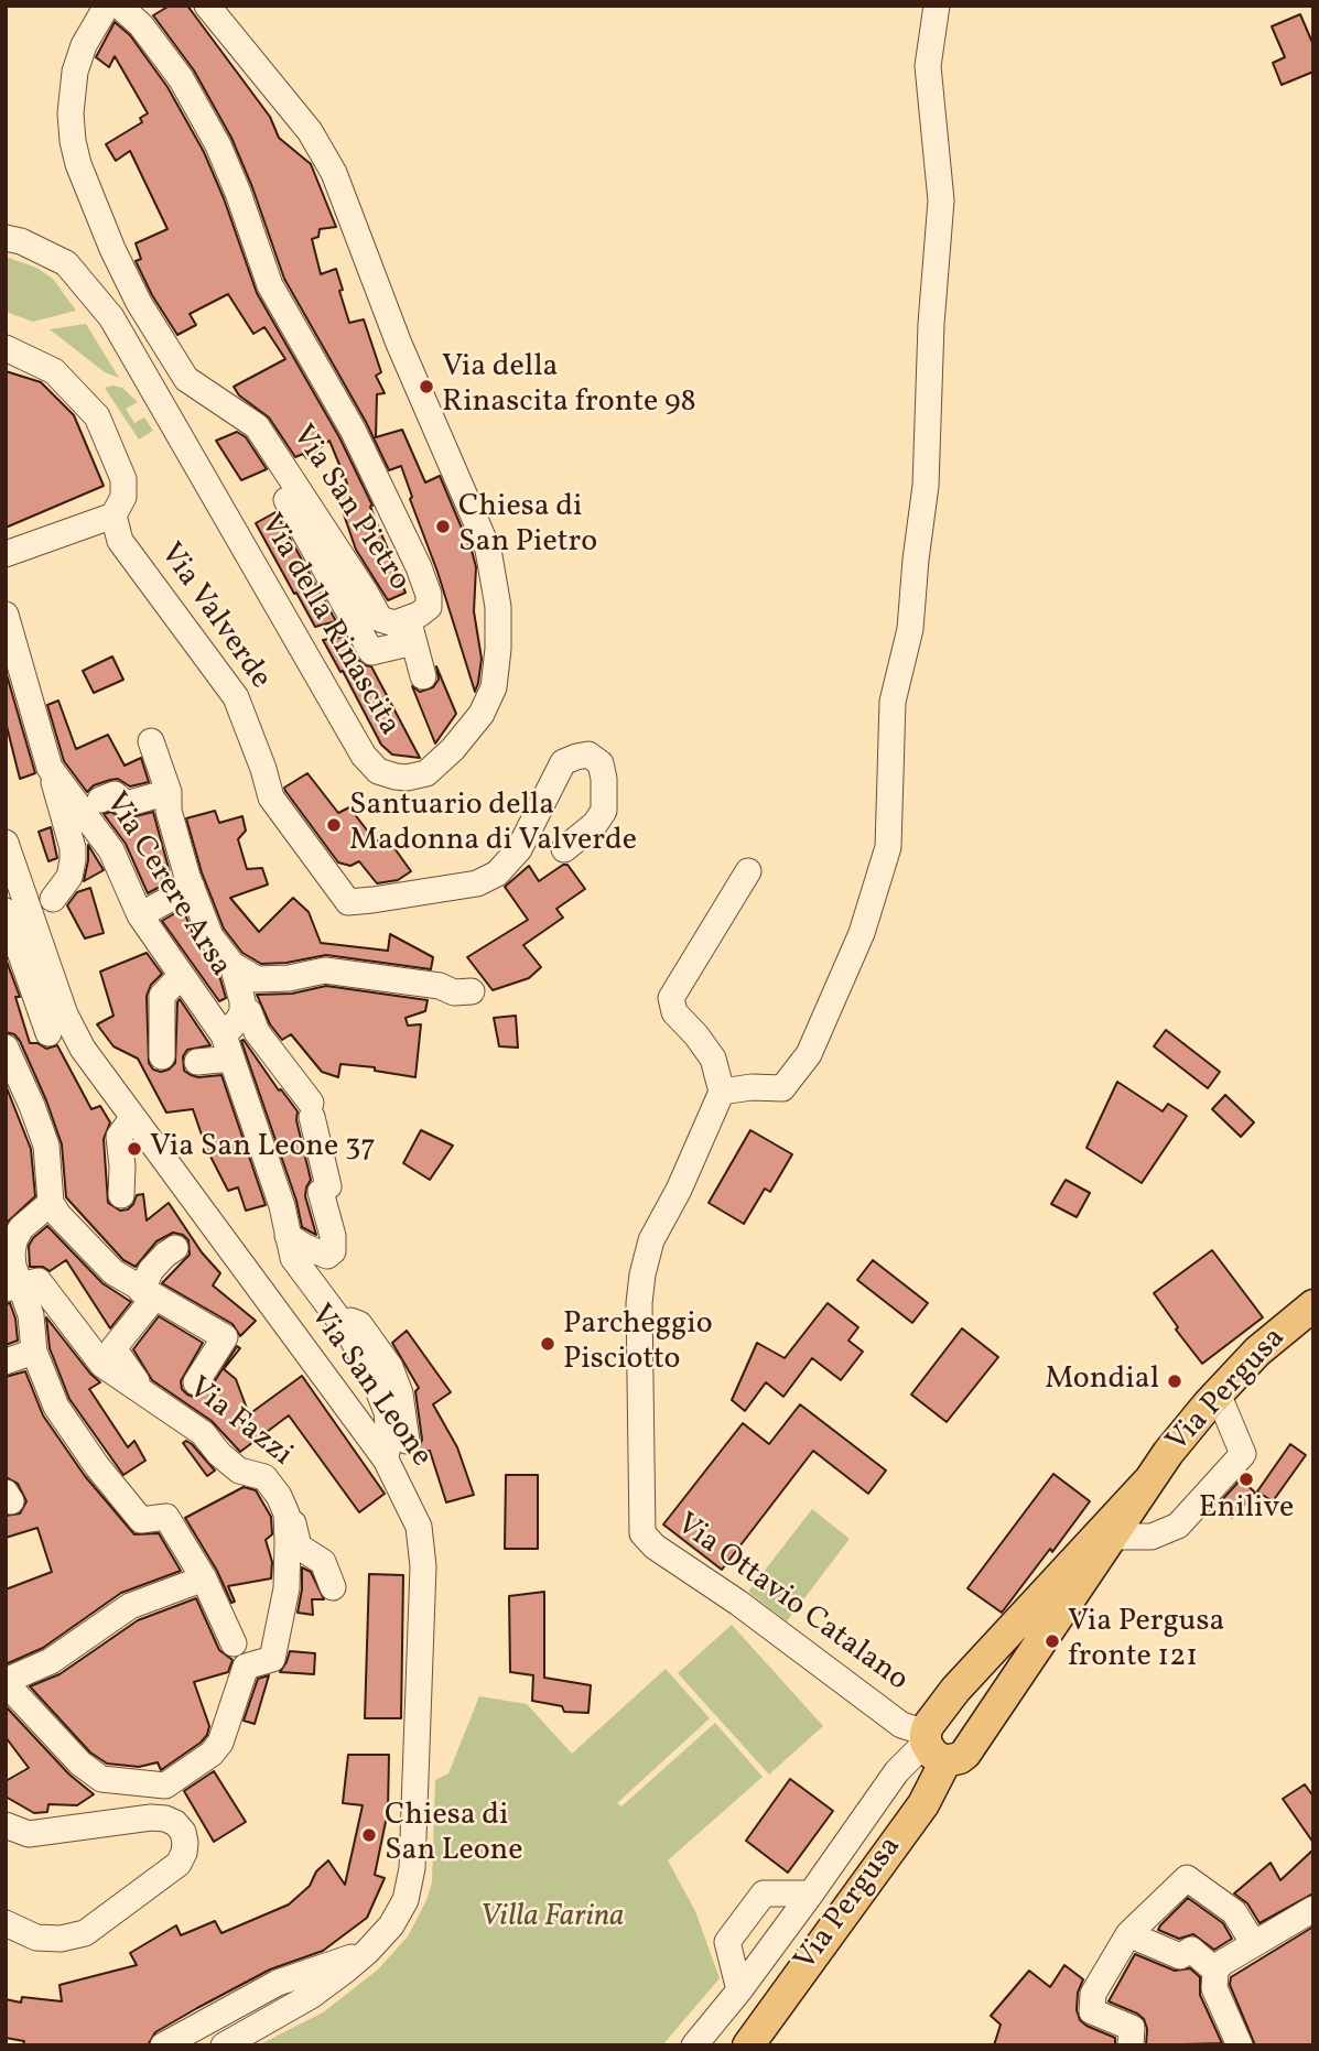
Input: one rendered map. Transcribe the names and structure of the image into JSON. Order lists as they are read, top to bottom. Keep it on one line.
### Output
{"streets":{"main road":["Via Pergusa"],"street":["Via San Pietro","Via Valverde","Via della Rinascita","Via Cerere Arsa","Via San Leone","Via Fazzi","Via Ottavio Catalano"]},"crossings":[["Via Cerere Arsa","Via San Leone"],["Via Pergusa","Via Ottavio Catalano"]],"parks":["Villa Farina"],"places":["Via della Rinascita fronte 98","Chiesa di San Pietro","Santuario della Madonna di Valverde","Via San Leone 37","Parcheggio Pisciotto","Mondial","Enilive","Via Pergusa fronte 121","Chiesa di San Leone"]}
